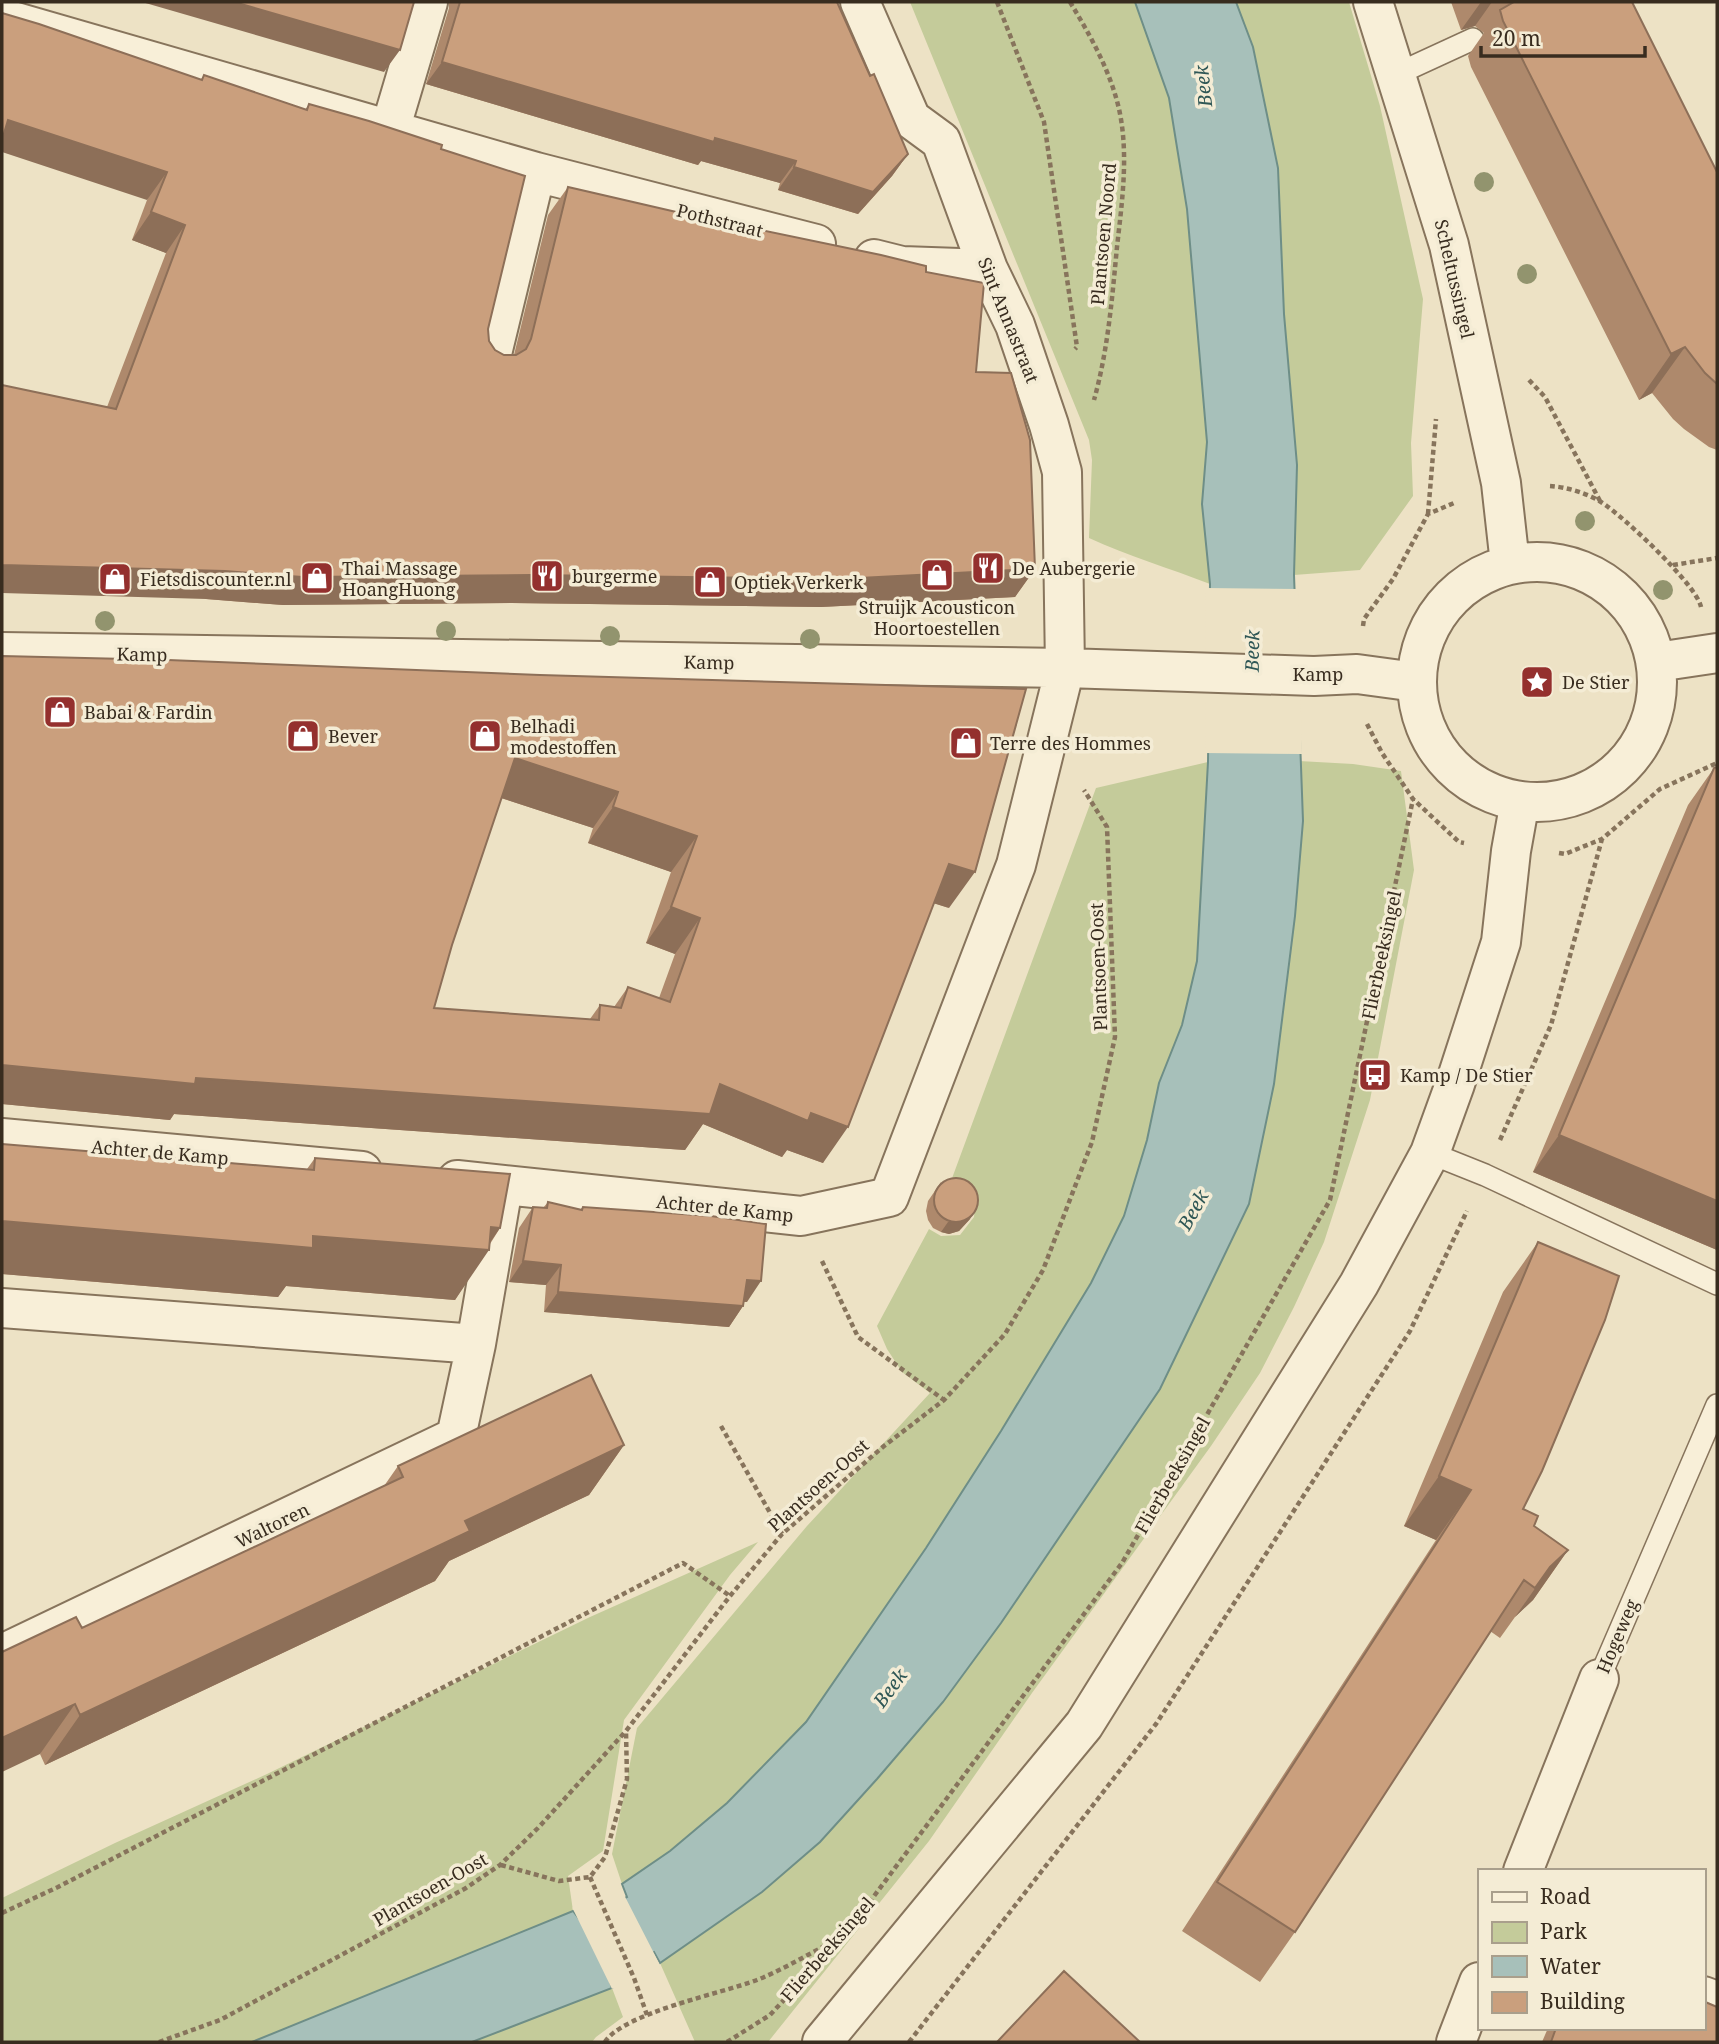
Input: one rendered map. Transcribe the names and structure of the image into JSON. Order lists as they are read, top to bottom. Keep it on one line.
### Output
{"streets":{"street":["Pothstraat","Scheltussingel","Sint Annastraat","Kamp","Achter de Kamp","Waltoren","Hogeweg"],"path":["Plantsoen Noord","Flierbeeksingel","Plantsoen-Oost"]},"crossings":[["Pothstraat","Sint Annastraat"],["Scheltussingel","Kamp"],["Sint Annastraat","Kamp"],["Sint Annastraat","Achter de Kamp"],["Kamp","Achter de Kamp"],["Plantsoen-Oost","Achter de Kamp"],["Achter de Kamp","Waltoren"]],"water":["Beek"],"places":{"restaurant":["De Aubergerie","burgerme"],"shop":["Struijk Acousticon Hoortoestellen","Thai Massage HoangHuong","Fietsdiscounter.nl","Optiek Verkerk","Babai & Fardin","Bever","Belhadi modestoffen","Terre des Hommes"],"place":["De Stier"],"bus stop":["Kamp / De Stier"]},"legend":["Road","Park","Water","Building"],"scale_bar":"20 m"}
